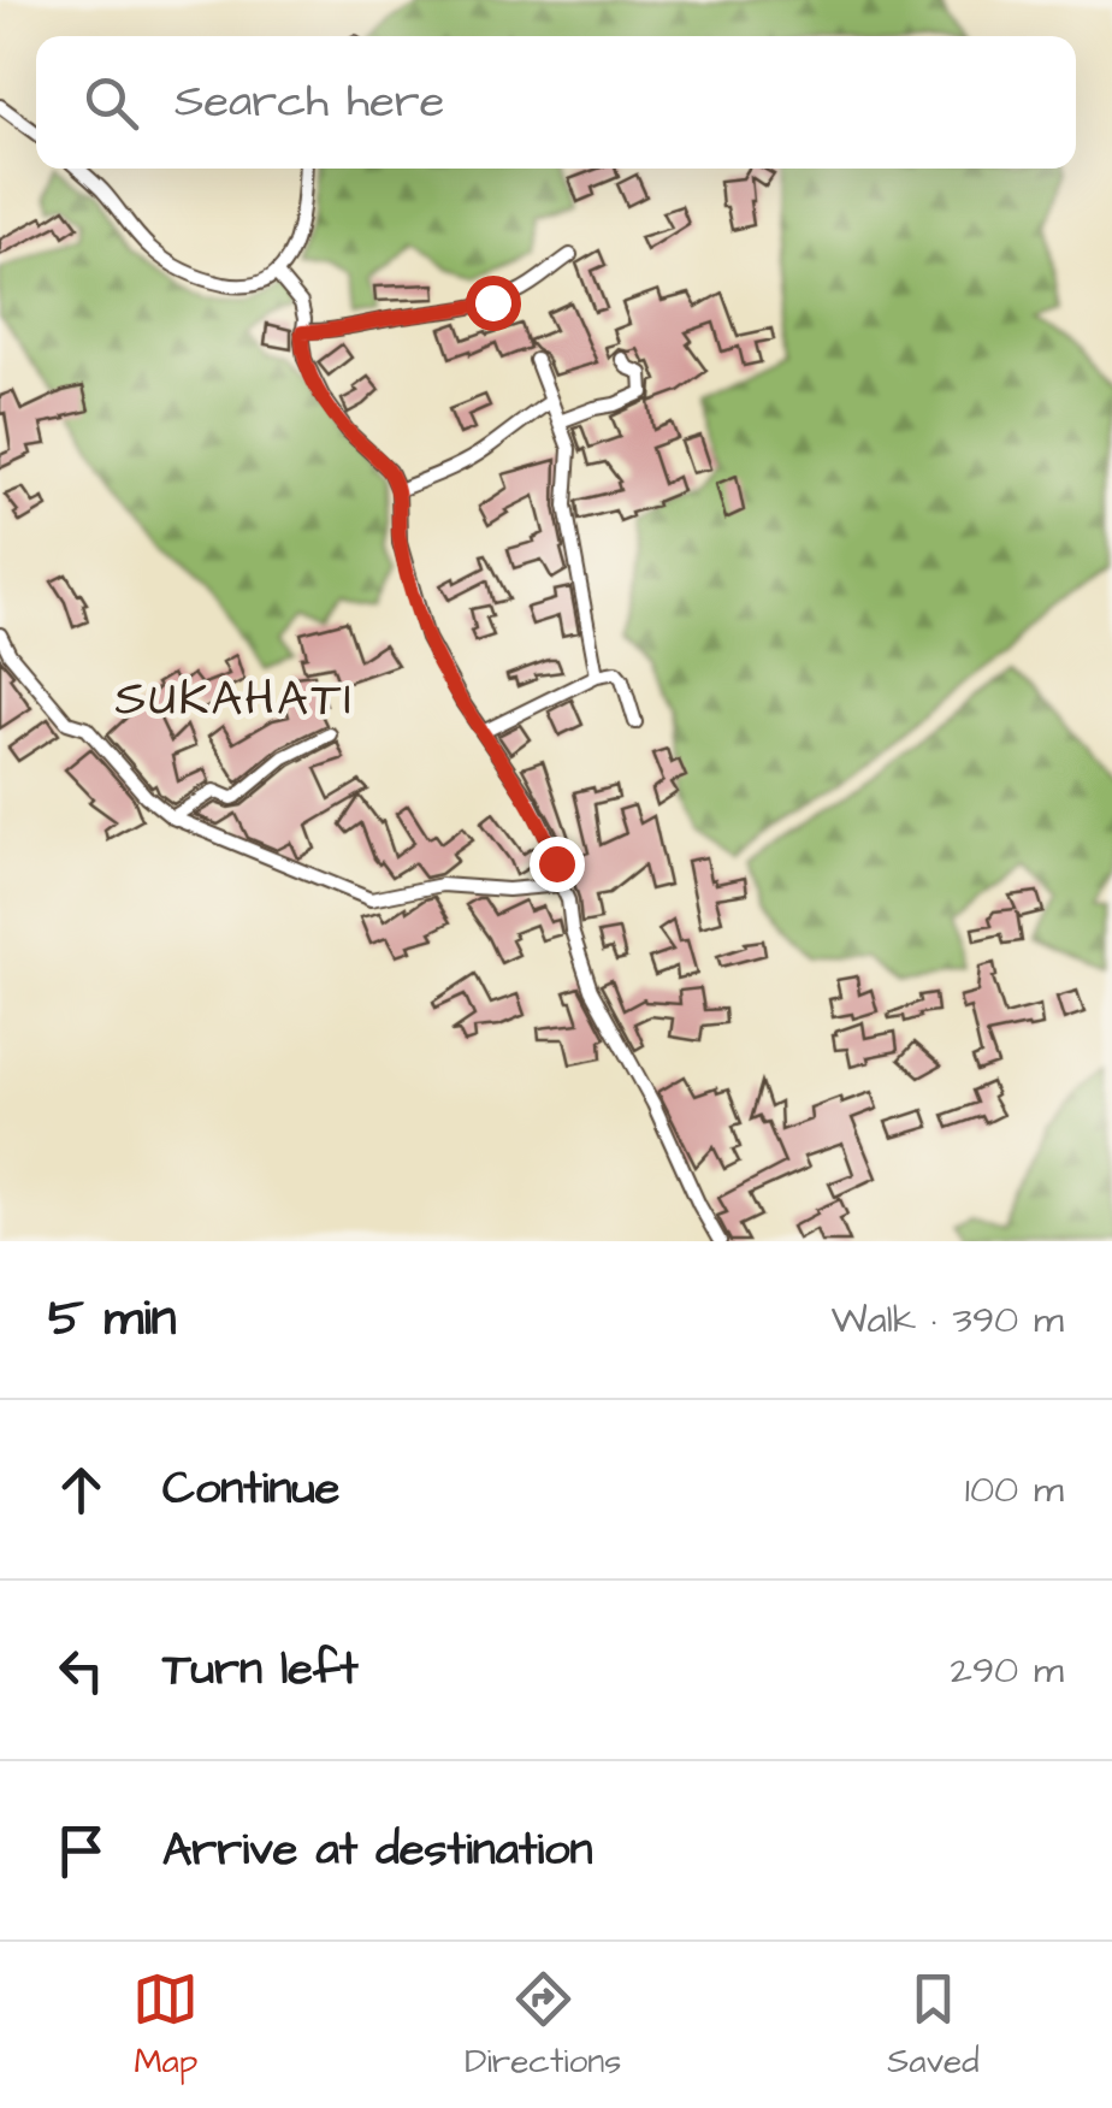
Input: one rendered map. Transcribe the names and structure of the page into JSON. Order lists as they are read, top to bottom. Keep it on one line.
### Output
{"districts":["SUKAHATI"],"page":{"search":"Search here","heading":["5 min","Walk · 390 m"],"list":[["Continue","100 m"],["Turn left","290 m"],"Arrive at destination"],"nav":["Map","Directions","Saved"]}}
